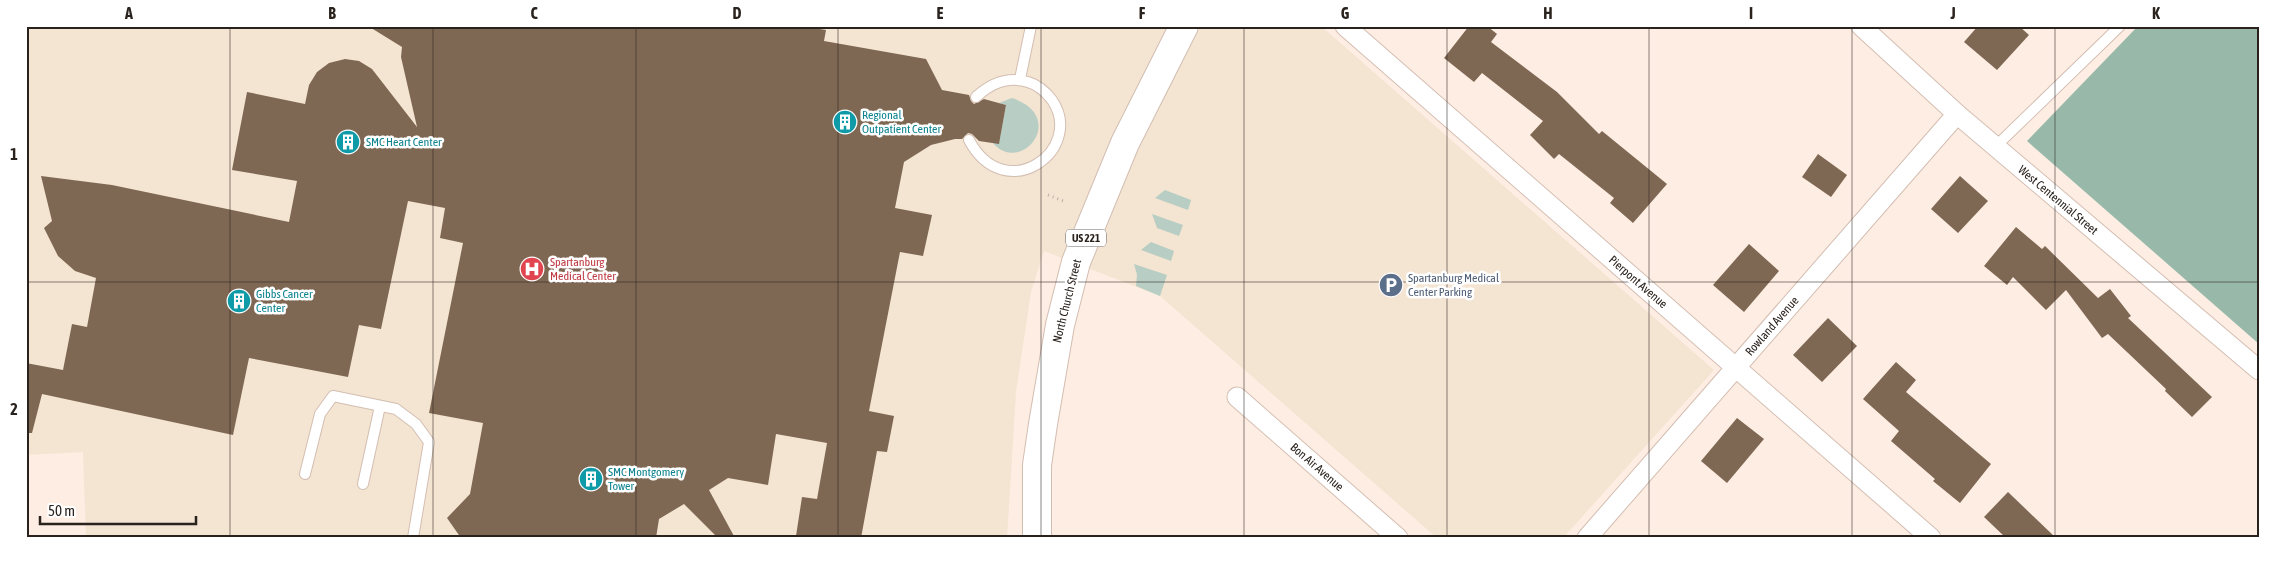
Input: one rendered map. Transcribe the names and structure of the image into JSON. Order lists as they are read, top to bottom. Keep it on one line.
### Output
{"streets":{"main road":["US 221","North Church Street"],"street":["West Centennial Street","Pierpont Avenue","Rowland Avenue","Bon Air Avenue"]},"crossings":[["West Centennial Street","Rowland Avenue"],["Pierpont Avenue","Rowland Avenue"]],"places":{"building":["Regional Outpatient Center","SMC Heart Center","Gibbs Cancer Center","SMC Montgomery Tower"],"hospital":["Spartanburg Medical Center"],"parking":["Spartanburg Medical Center Parking"]},"scale_bar":"50 m","grid":{"columns":["A","B","C","D","E","F","G","H","I","J","K"],"rows":["1","2"]}}
